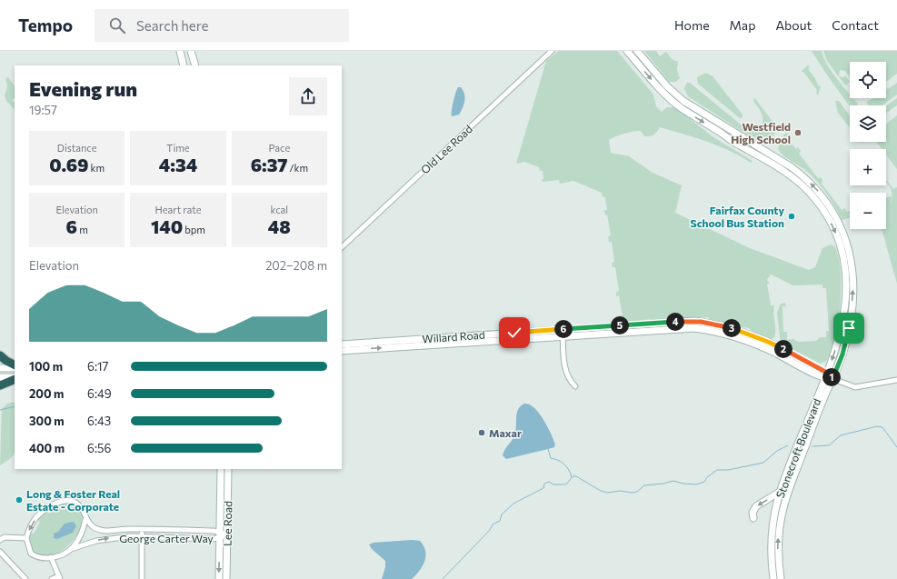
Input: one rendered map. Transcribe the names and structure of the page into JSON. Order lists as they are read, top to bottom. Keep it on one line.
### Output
{"streets":{"main road":["Willard Road","Stonecroft Boulevard","Lee Road"],"street":["Old Lee Road","George Carter Way"]},"crossings":[["Willard Road","Stonecroft Boulevard"],["Lee Road","George Carter Way"]],"places":["Westfield High School","Fairfax County School Bus Station","Maxar","Long & Foster Real Estate - Corporate"],"page":{"header":"Tempo","search":"Search here","nav":["Home","Map","About","Contact"],"map_buttons":["+","−"],"heading":["Evening run","19:57"],"stats":[["Distance","0.69 km"],["Time","4:34"],["Pace","6:37 /km"],["Elevation","6 m"],["Heart rate","140 bpm"],["kcal","48"]],"chart":["Elevation","202–208 m"],"pins":["4","5","3","6","2","1"],"list":[{"name":"100 m","note":"6:17"},{"name":"200 m","note":"6:49"},{"name":"300 m","note":"6:43"},{"name":"400 m","note":"6:56"}]}}
